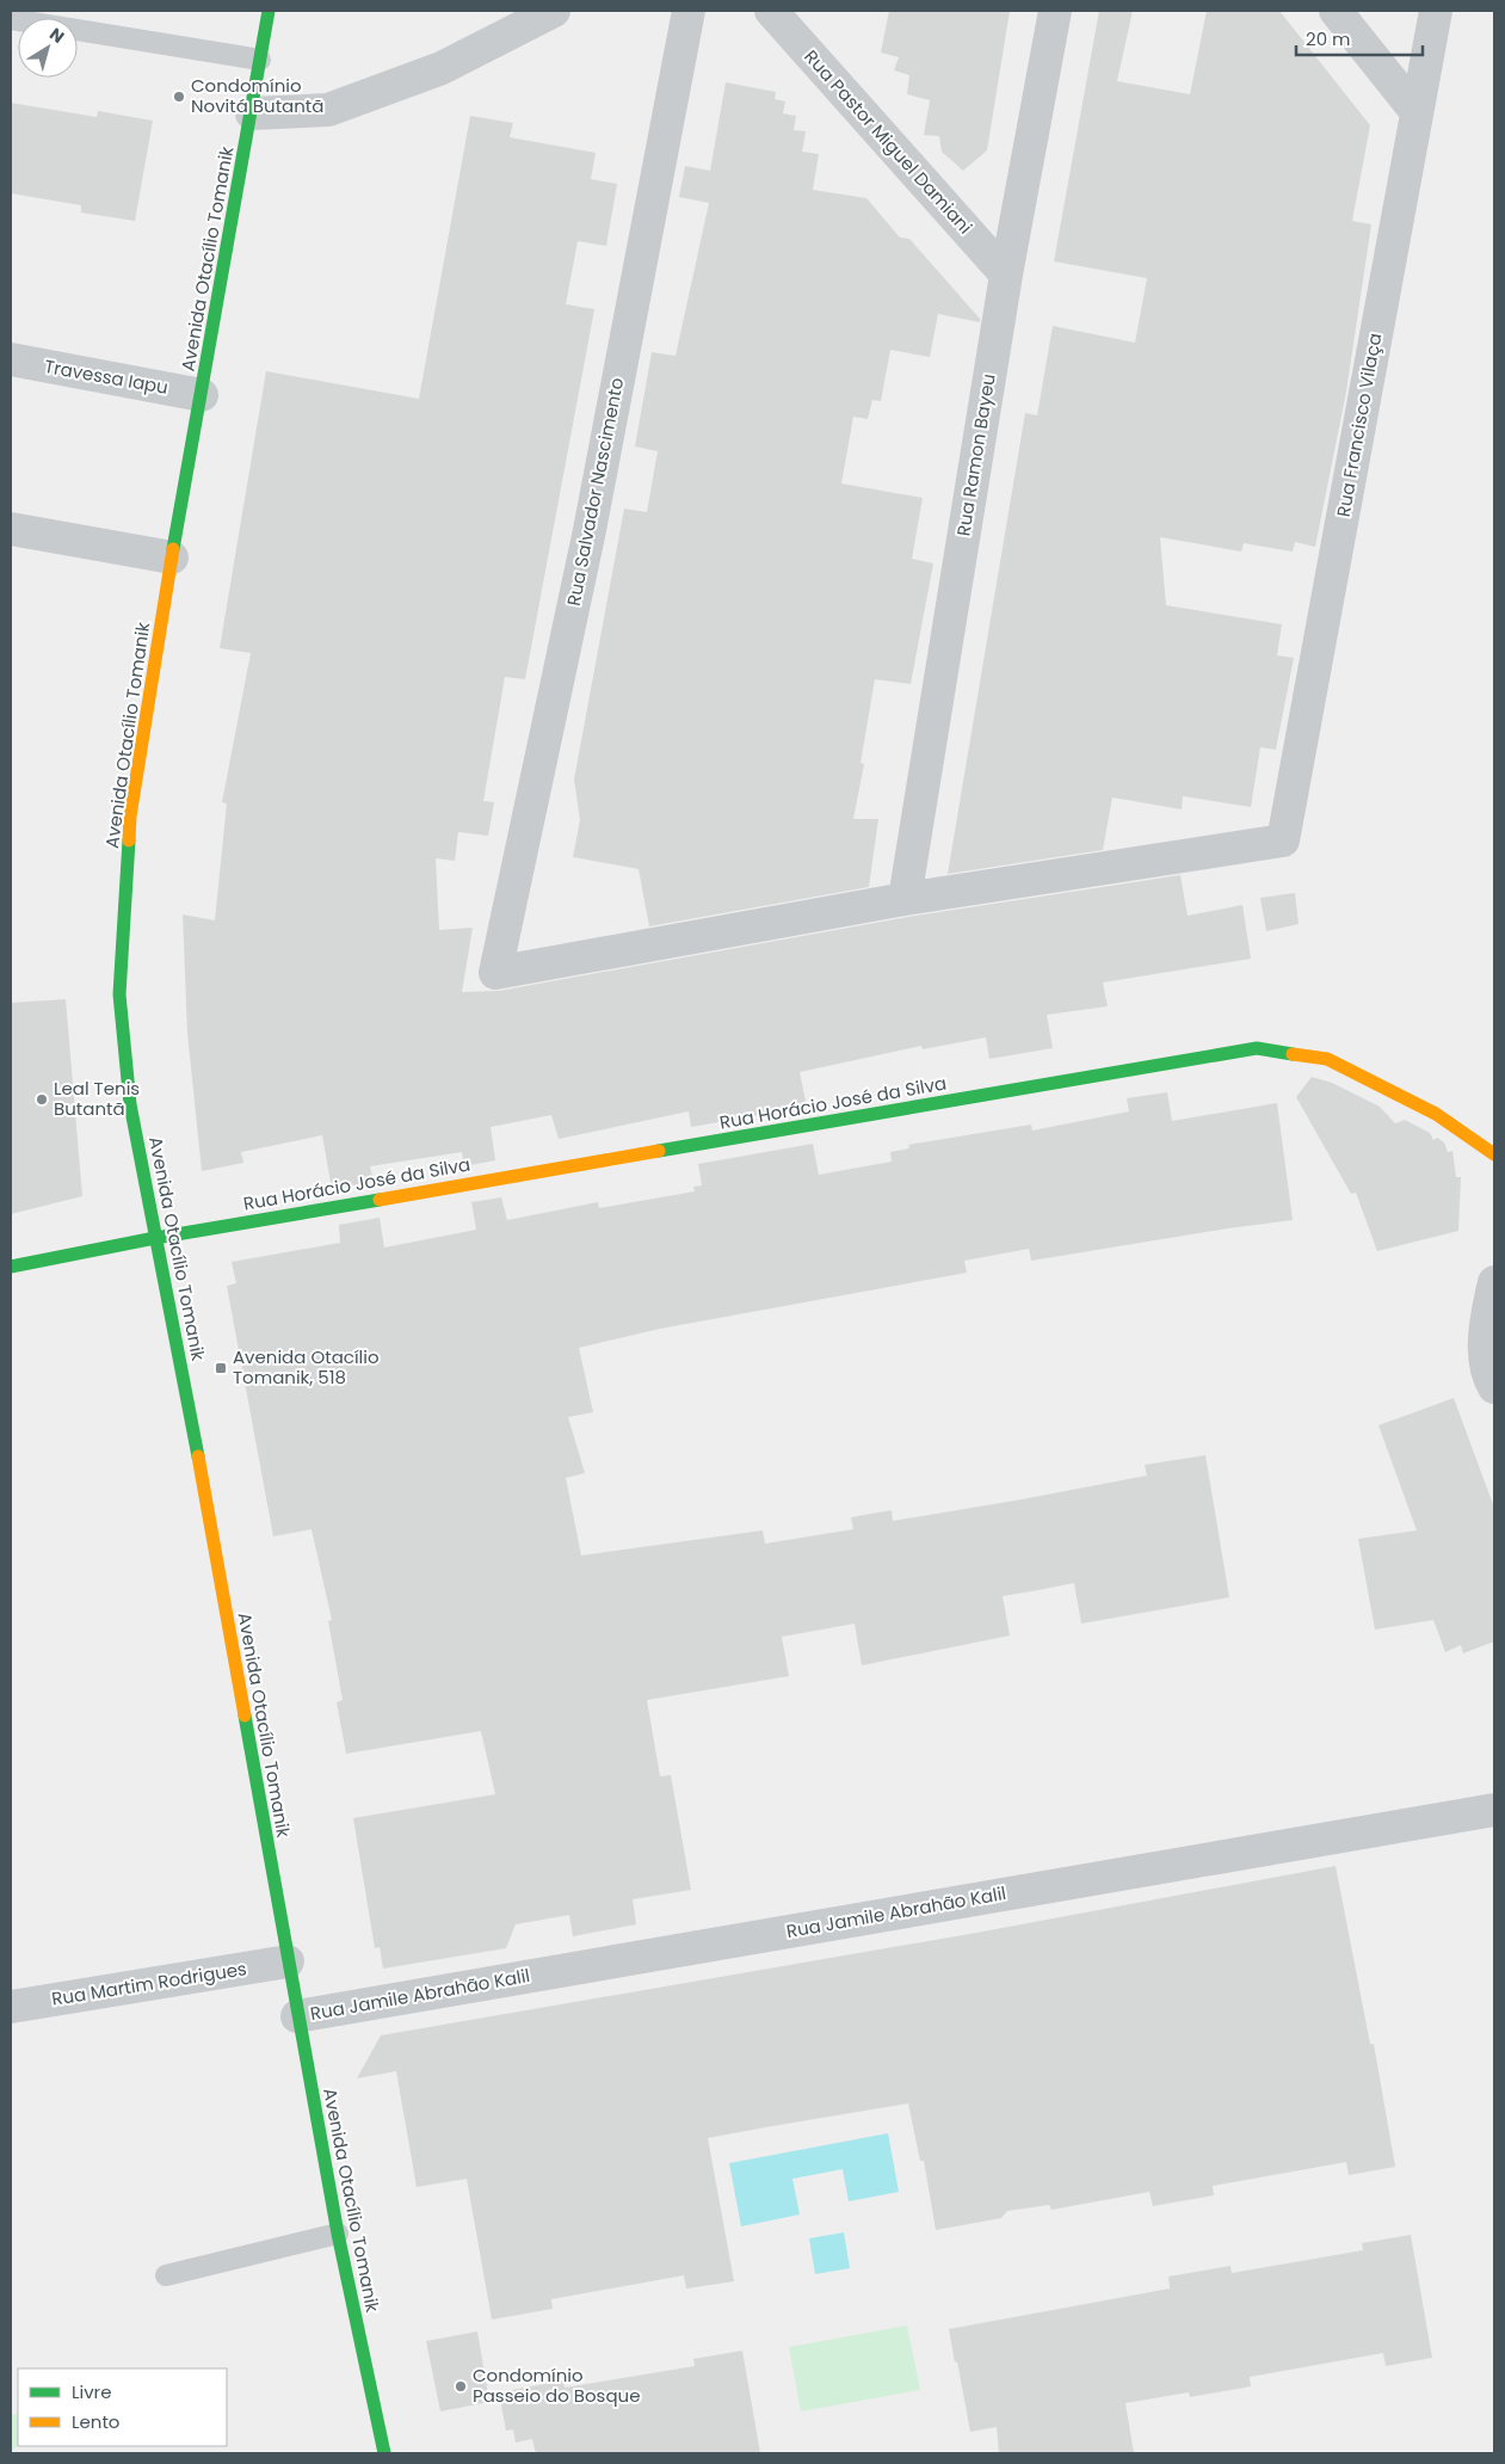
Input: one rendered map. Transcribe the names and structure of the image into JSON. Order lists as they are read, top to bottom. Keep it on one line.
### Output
{"streets":{"street":["Rua Pastor Miguel Damiani","Avenida Otacílio Tomanik","Travessa Iapu","Rua Francisco Vilaça","Rua Ramon Bayeu","Rua Salvador Nascimento","Rua Horácio José da Silva","Rua Jamile Abrahão Kalil","Rua Martim Rodrigues"]},"crossings":[["Rua Pastor Miguel Damiani","Rua Ramon Bayeu"],["Avenida Otacílio Tomanik","Travessa Iapu"],["Avenida Otacílio Tomanik","Rua Horácio José da Silva"],["Avenida Otacílio Tomanik","Rua Jamile Abrahão Kalil"],["Avenida Otacílio Tomanik","Rua Martim Rodrigues"],["Rua Francisco Vilaça","Rua Ramon Bayeu"],["Rua Francisco Vilaça","Rua Salvador Nascimento"],["Rua Ramon Bayeu","Rua Salvador Nascimento"]],"places":{"other":["Condomínio Novitá Butantã","Leal Tenis Butantã","Condomínio Passeio do Bosque"],"transit":["Avenida Otacílio Tomanik, 518"]},"legend":["Livre","Lento"],"scale_bar":"20 m","north":"top right"}
